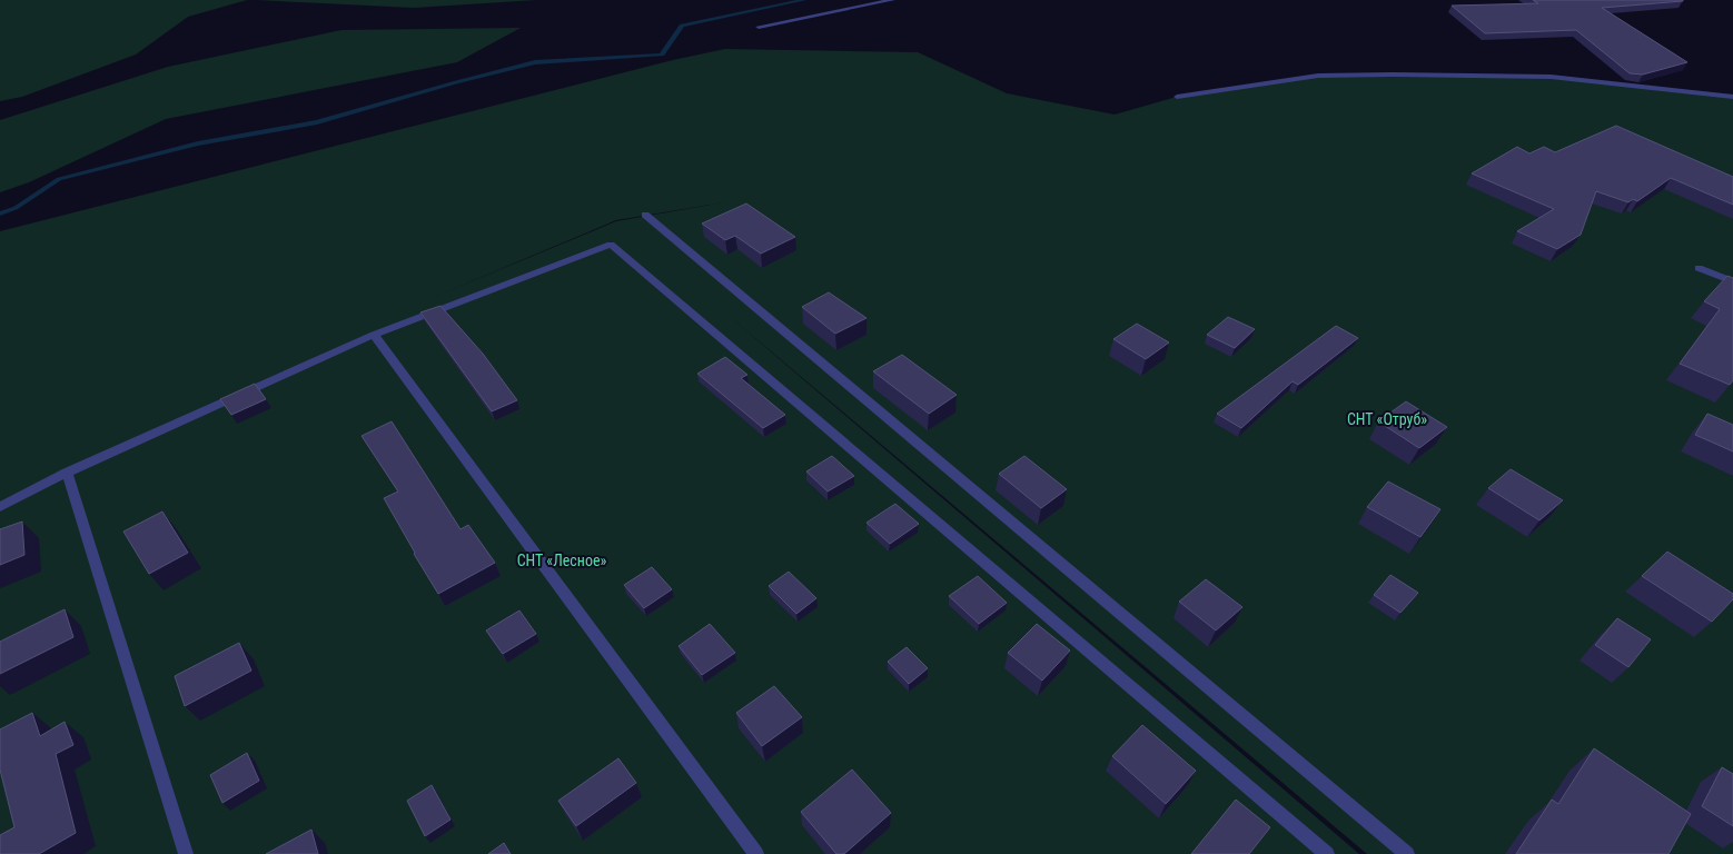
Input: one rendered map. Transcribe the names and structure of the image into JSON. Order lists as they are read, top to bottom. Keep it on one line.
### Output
{"parks":["СНТ «Отруб»","СНТ «Лесное»"]}
